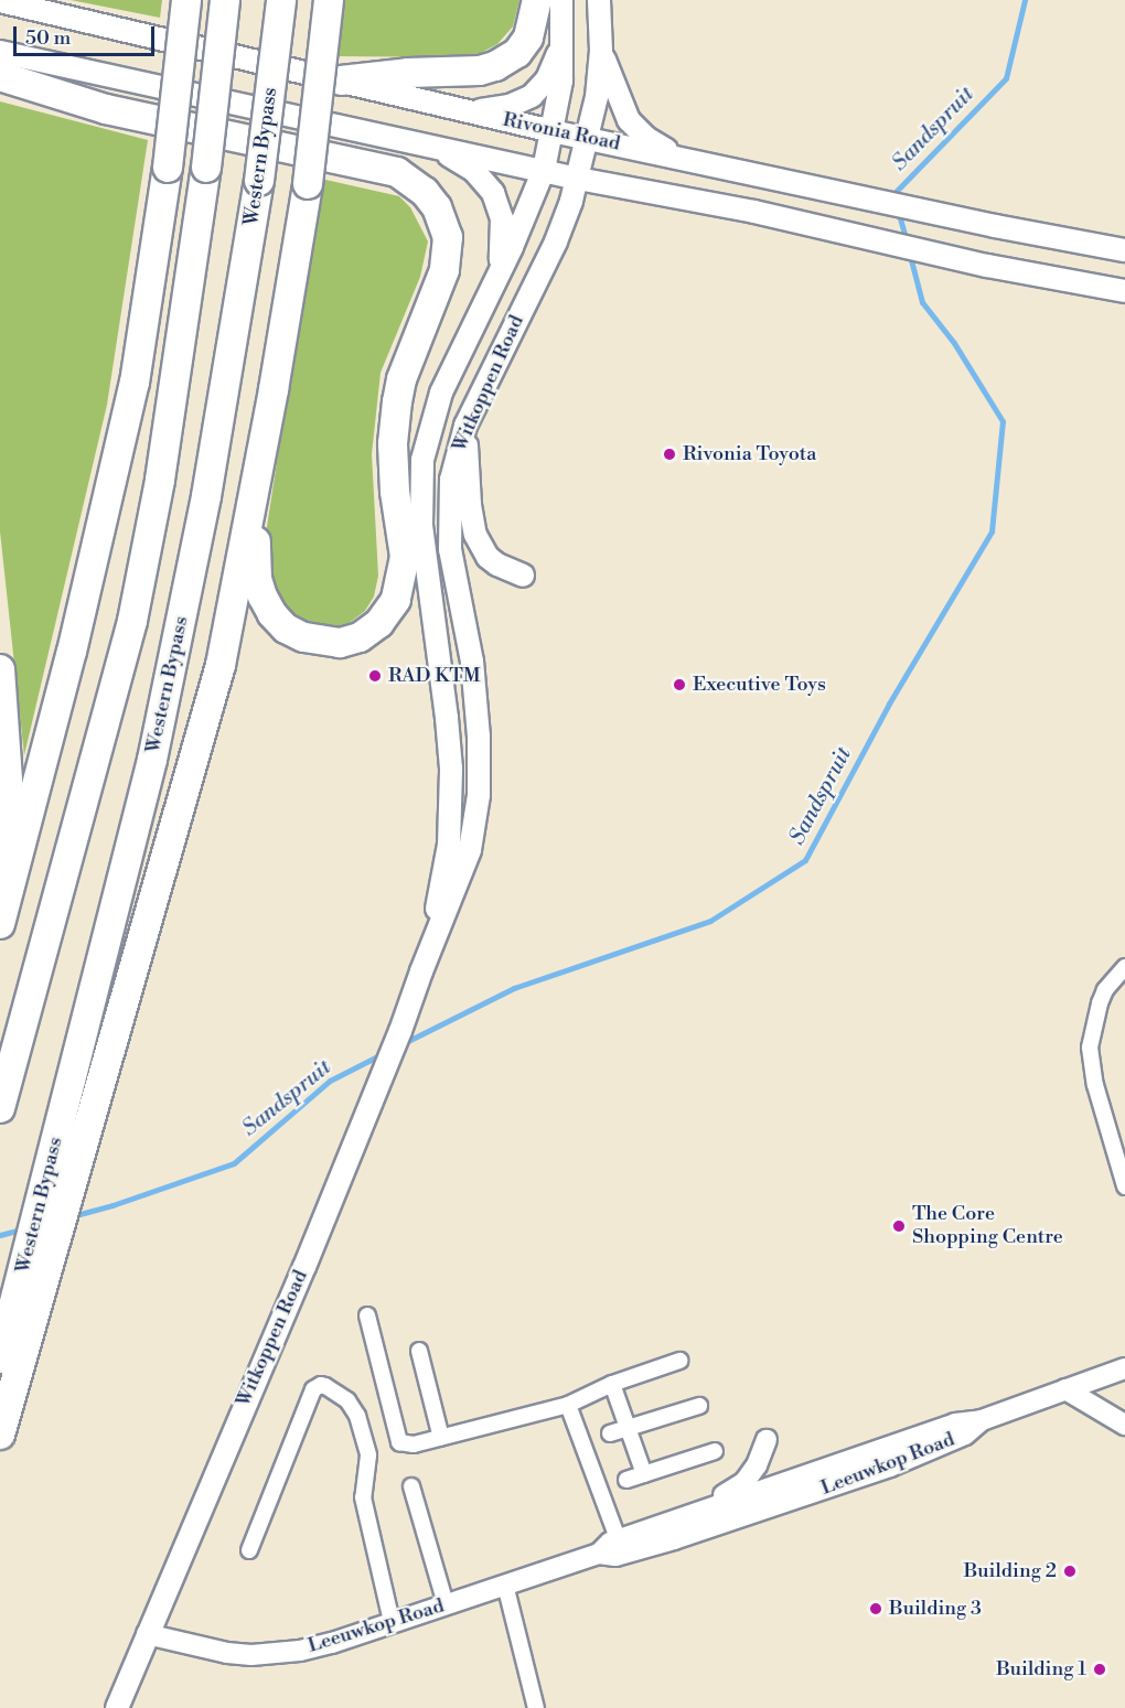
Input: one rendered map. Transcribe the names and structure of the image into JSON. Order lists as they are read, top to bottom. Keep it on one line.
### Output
{"streets":{"highway":["Western Bypass"],"main road":["Rivonia Road","Witkoppen Road"],"street":["Leeuwkop Road"]},"crossings":[["Rivonia Road","Witkoppen Road"],["Witkoppen Road","Leeuwkop Road"]],"water":["Sandspruit"],"places":["Rivonia Toyota","RAD KTM","Executive Toys","The Core Shopping Centre","Building 2","Building 3","Building 1"],"scale_bar":"50 m"}
